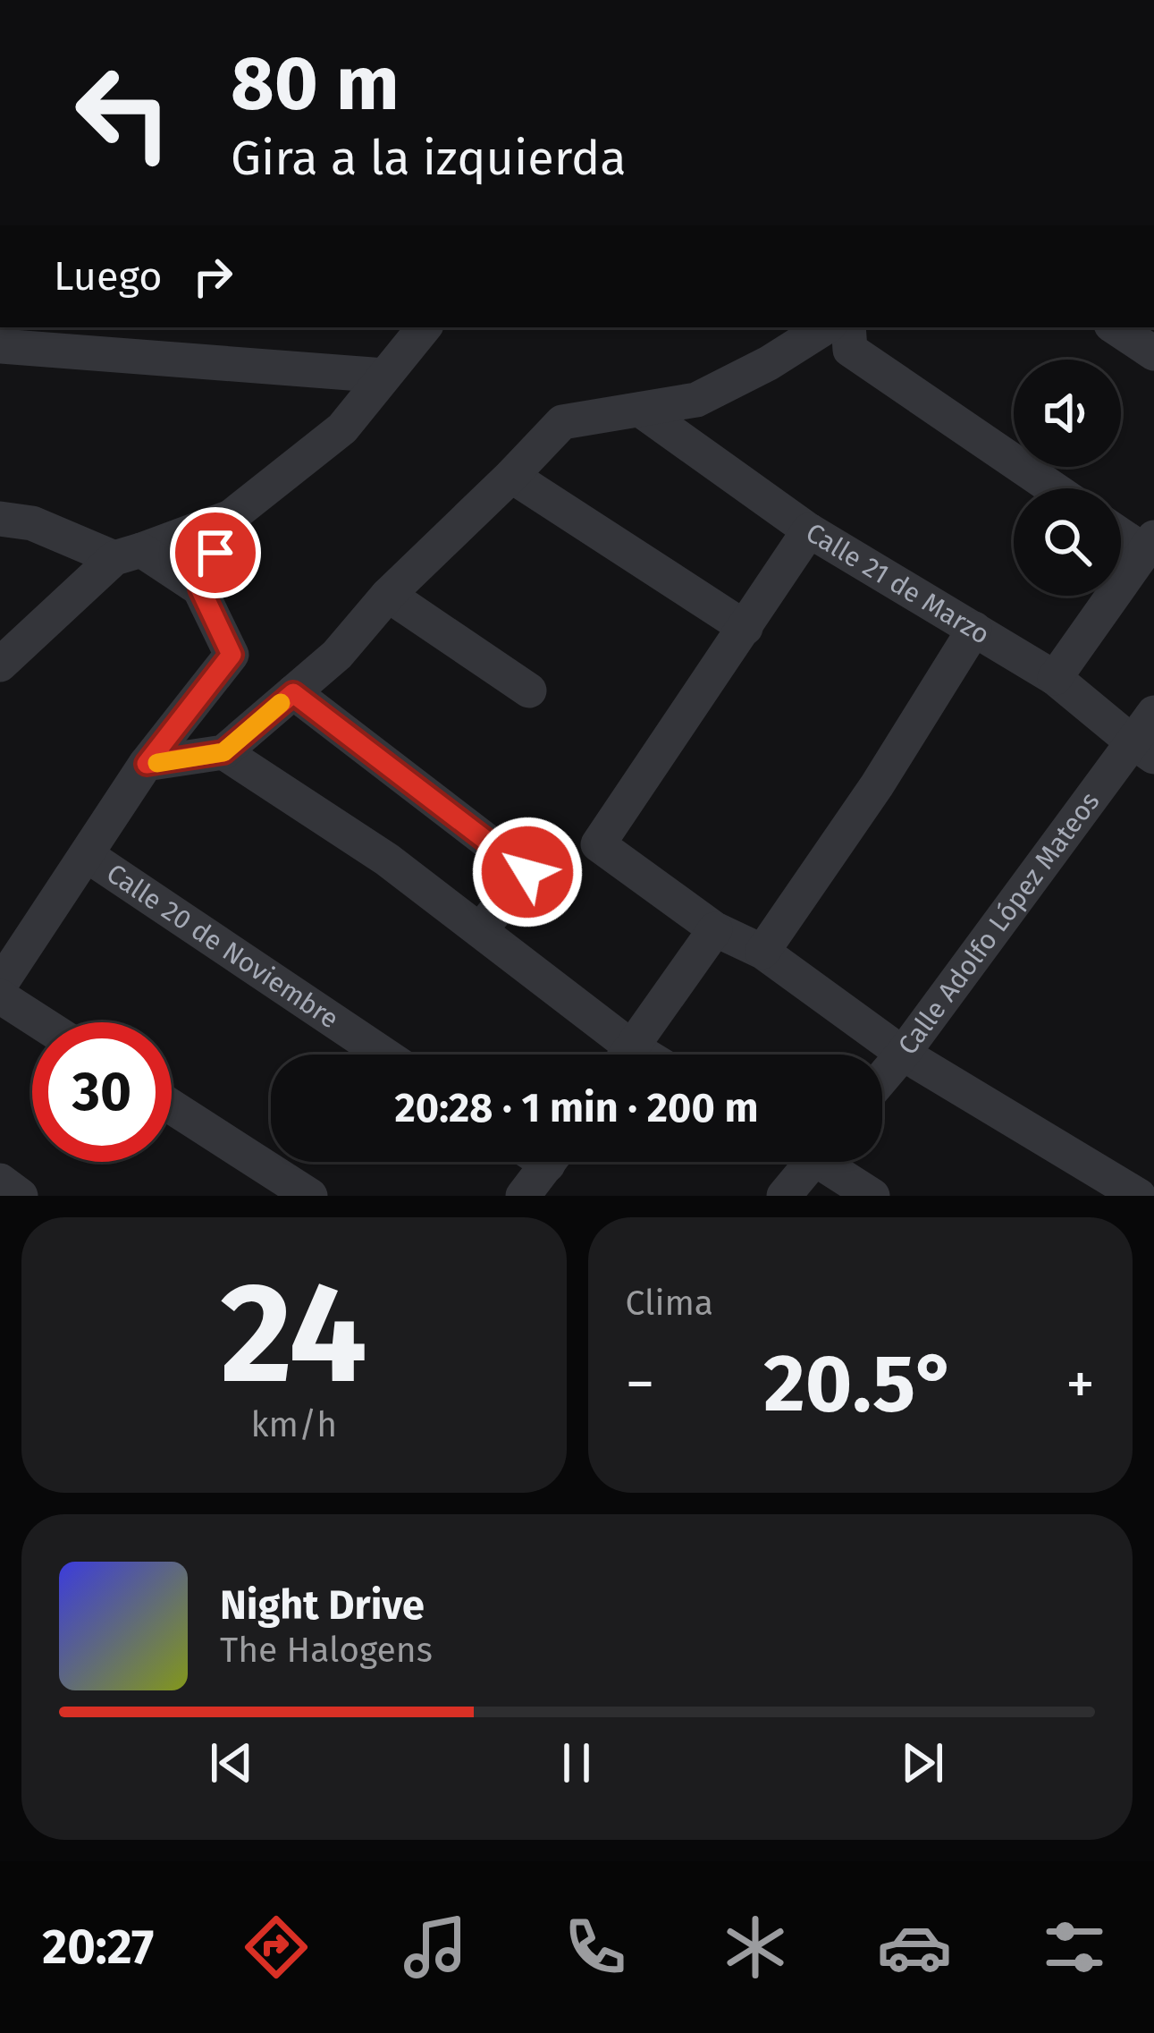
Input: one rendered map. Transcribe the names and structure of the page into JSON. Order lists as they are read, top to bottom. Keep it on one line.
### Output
{"streets":{"street":["Calle 21 de Marzo","Calle Adolfo López Mateos","Calle 20 de Noviembre"]},"crossings":[["Calle 21 de Marzo","Calle Adolfo López Mateos"]],"page":{"turn":["80 m","Gira a la izquierda"],"then":"Luego","limit":"30","trip":"20:28 · 1 min · 200 m","tile":[["24","km/h"],"Clima"],"heat":["−","20.5°","+"],"song":["Night Drive","The Halogens"],"tabs":"20:27"}}
